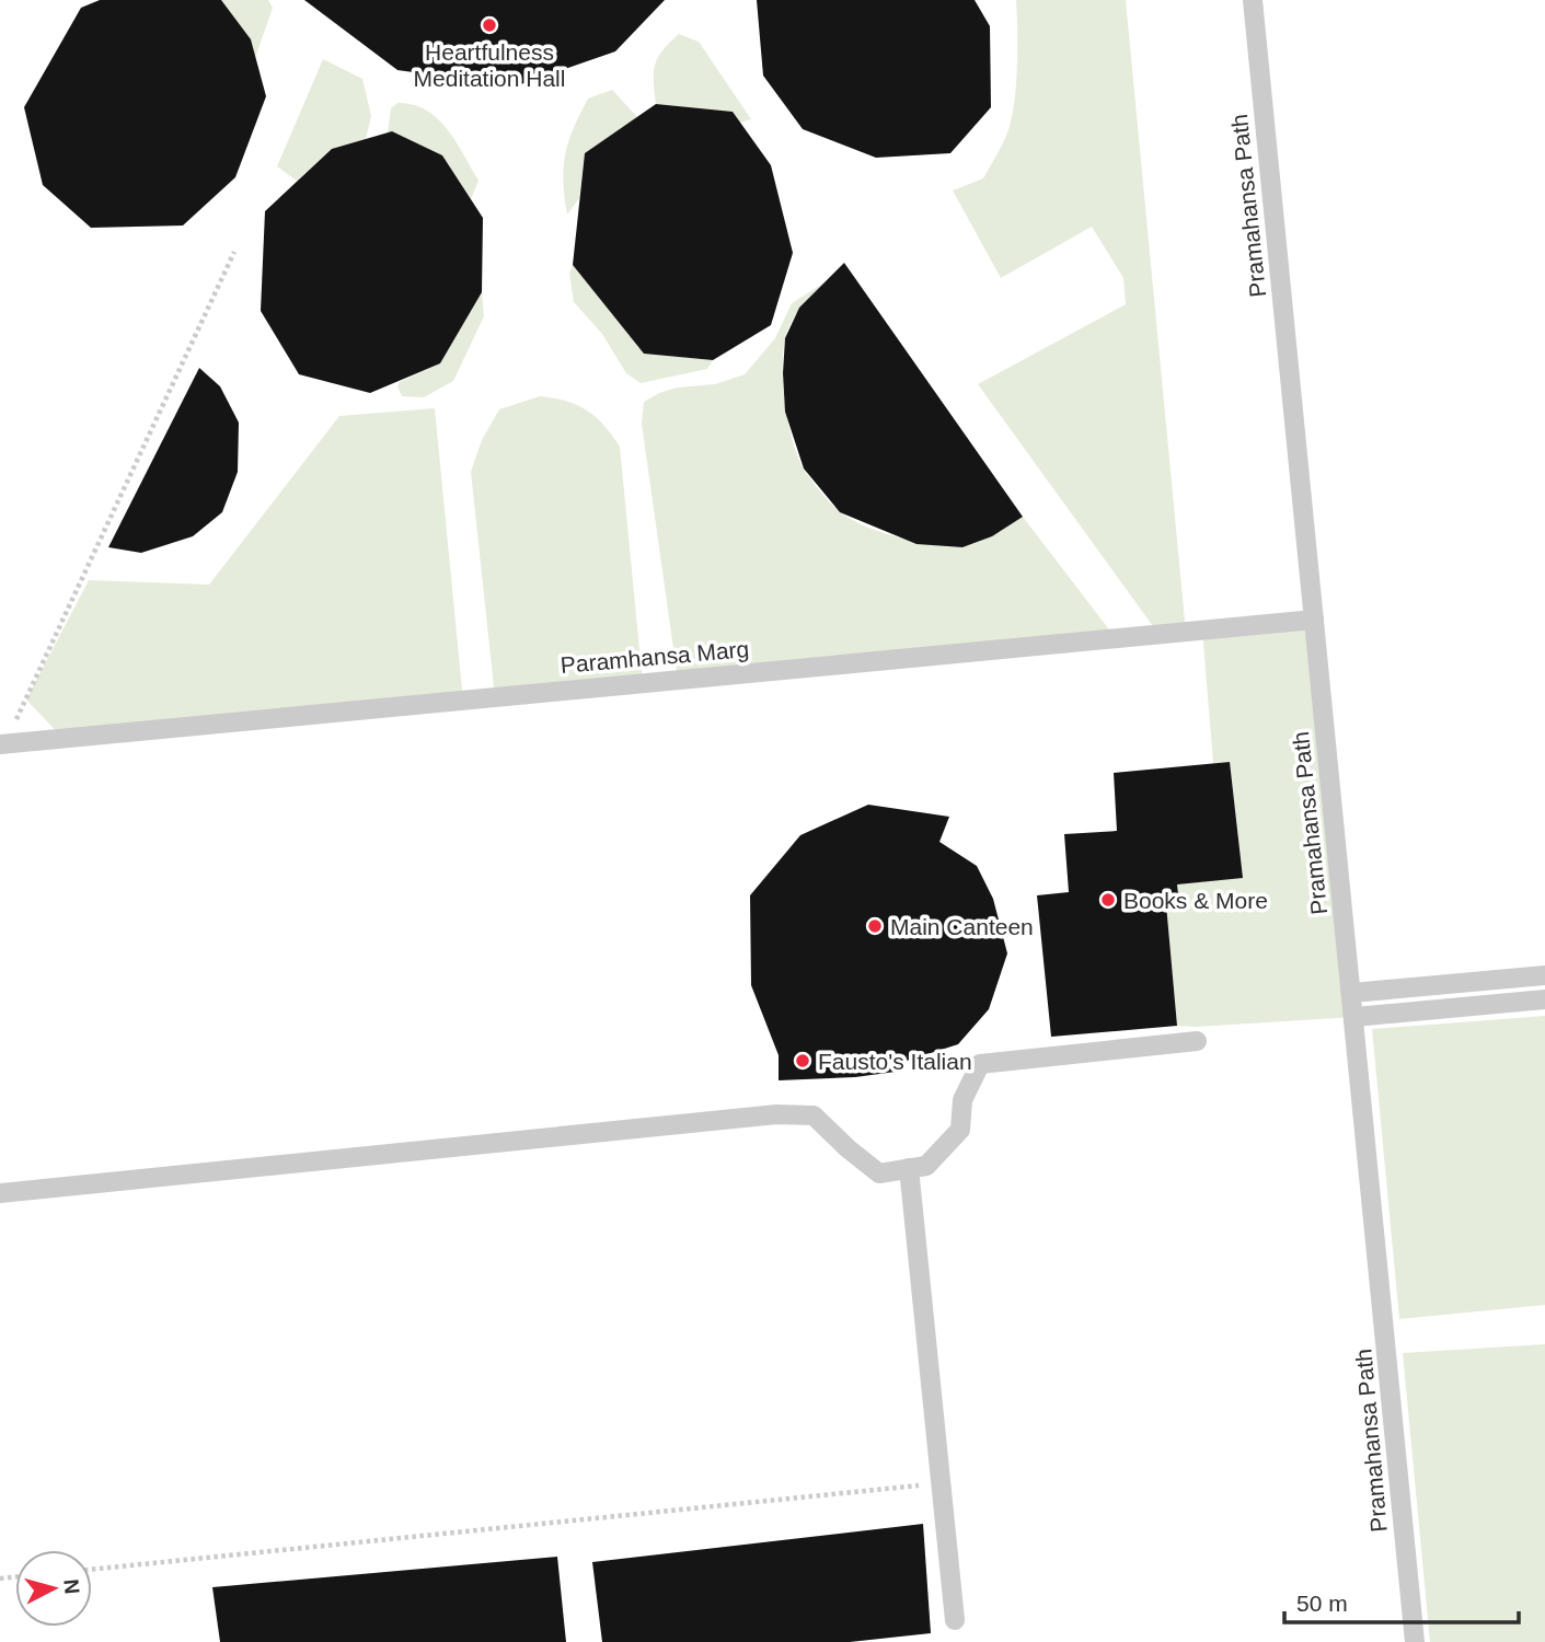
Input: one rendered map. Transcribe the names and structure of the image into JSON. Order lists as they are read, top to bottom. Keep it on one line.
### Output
{"streets":{"lane":["Pramahansa Path","Paramhansa Marg"]},"crossings":[["Pramahansa Path","Paramhansa Marg"]],"places":["Heartfulness Meditation Hall","Books & More","Main Canteen","Fausto's Italian"],"scale_bar":"50 m","north":"right"}
